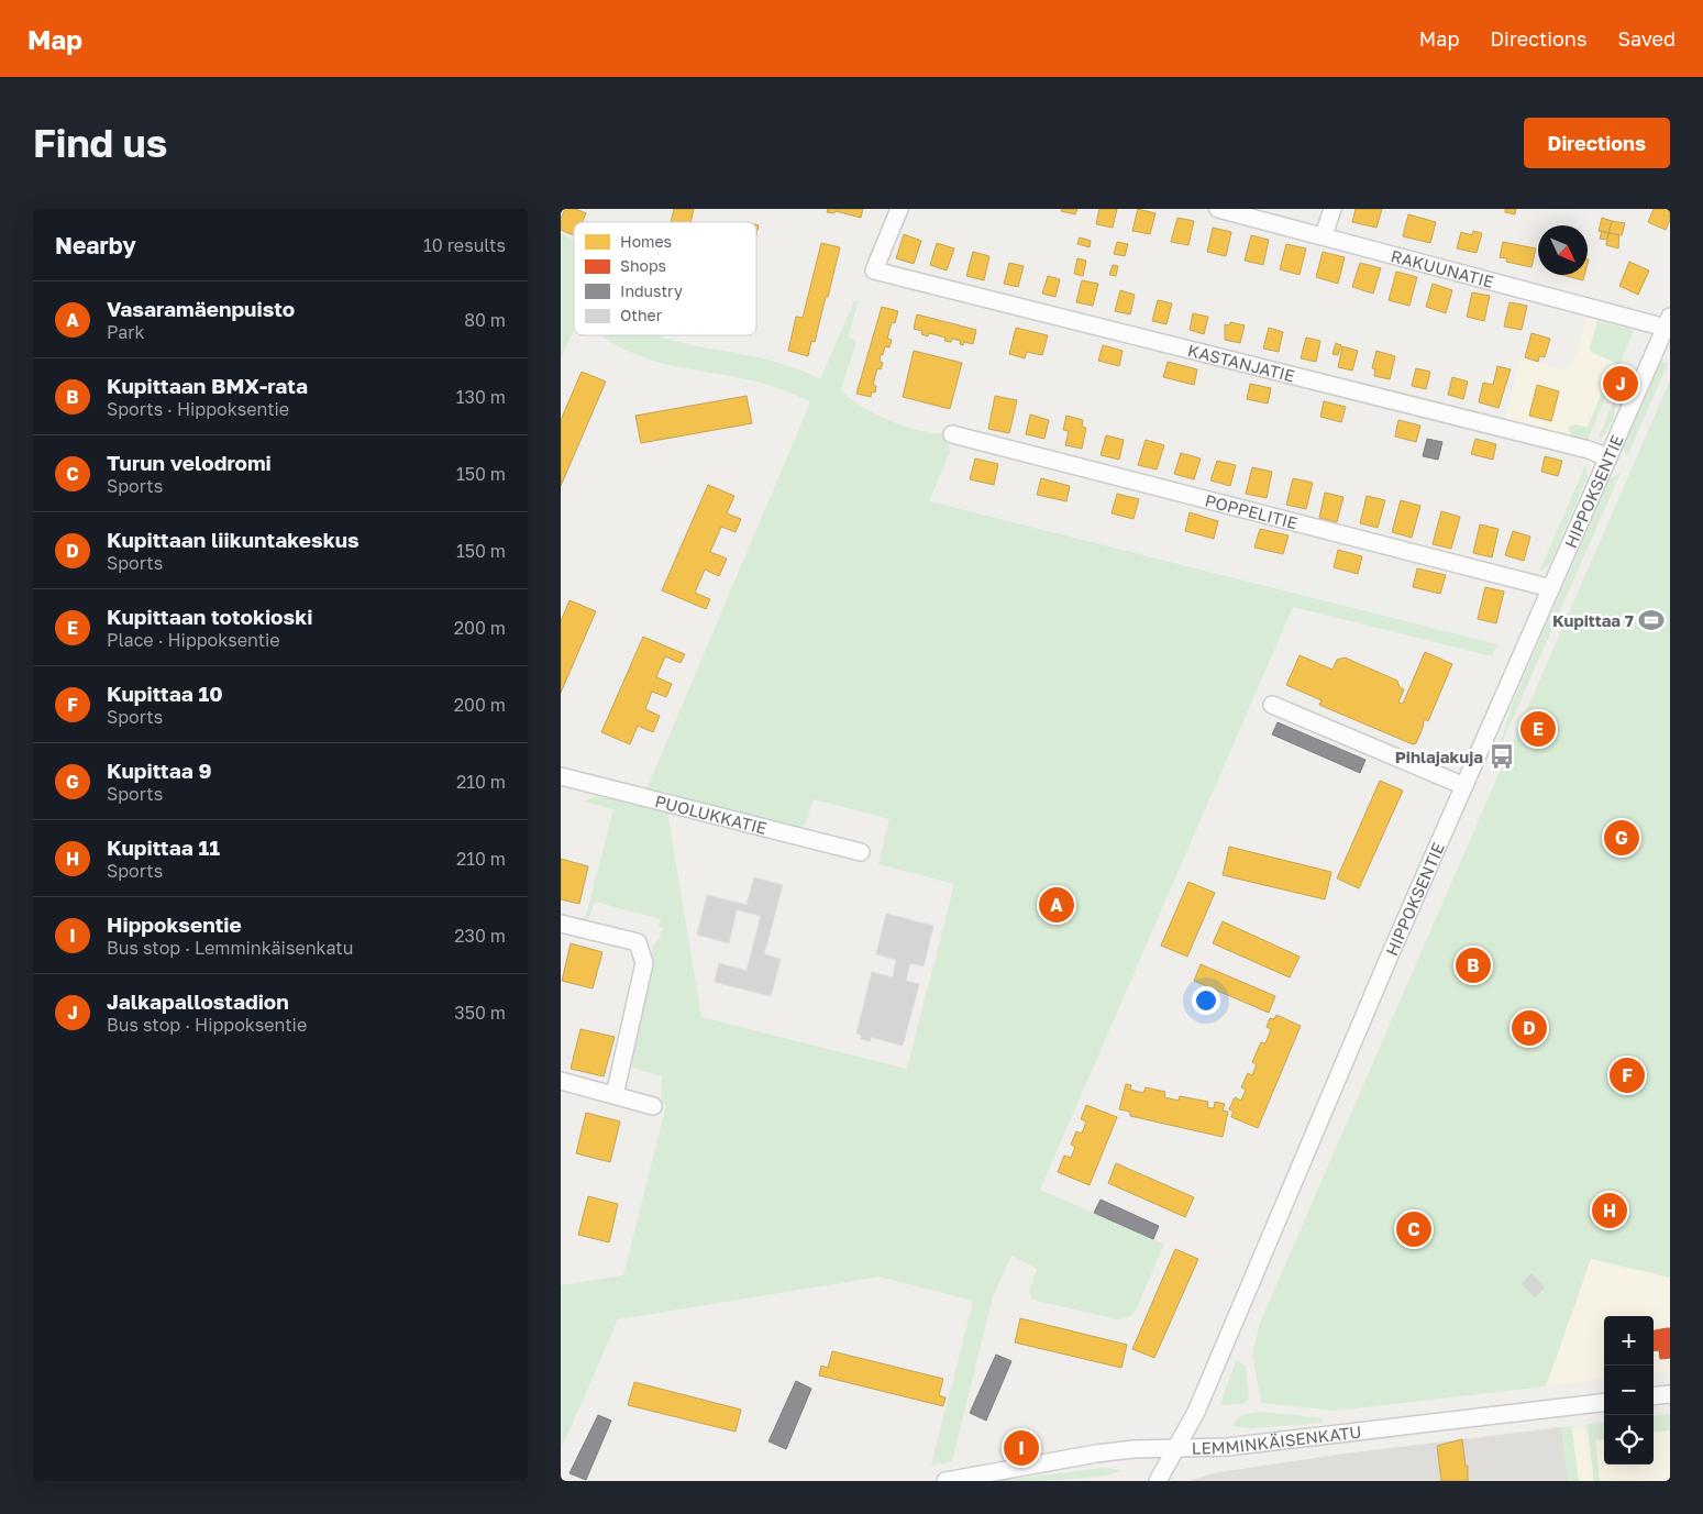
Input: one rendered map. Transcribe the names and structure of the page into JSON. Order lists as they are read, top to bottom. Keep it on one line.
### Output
{"streets":{"street":["RAKUUNATIE","KASTANJATIE","HIPPOKSENTIE","POPPELITIE","PUOLUKKATIE","LEMMINKÄISENKATU"]},"crossings":[["RAKUUNATIE","HIPPOKSENTIE"],["KASTANJATIE","HIPPOKSENTIE"],["HIPPOKSENTIE","POPPELITIE"],["HIPPOKSENTIE","LEMMINKÄISENKATU"]],"places":{"sports":["Kupittaa 7"],"bus stop":["Pihlajakuja"]},"legend":["Homes","Shops","Industry","Other"],"north":"bottom right","page":{"header":"Map","nav":["Map","Directions","Saved"],"buttons":"Directions","title":"Find us","heading":["Nearby","10 results"],"list":[{"mark":"A","name":"Vasaramäenpuisto","note":"Park","value":"80 m"},{"mark":"B","name":"Kupittaan BMX-rata","note":"Sports · Hippoksentie","value":"130 m"},{"mark":"C","name":"Turun velodromi","note":"Sports","value":"150 m"},{"mark":"D","name":"Kupittaan liikuntakeskus","note":"Sports","value":"150 m"},{"mark":"E","name":"Kupittaan totokioski","note":"Place · Hippoksentie","value":"200 m"},{"mark":"F","name":"Kupittaa 10","note":"Sports","value":"200 m"},{"mark":"G","name":"Kupittaa 9","note":"Sports","value":"210 m"},{"mark":"H","name":"Kupittaa 11","note":"Sports","value":"210 m"},{"mark":"I","name":"Hippoksentie","note":"Bus stop · Lemminkäisenkatu","value":"230 m"},{"mark":"J","name":"Jalkapallostadion","note":"Bus stop · Hippoksentie","value":"350 m"}],"pins":["J","E","G","A","B","D","F","H","C","I"],"map_buttons":["+","−"]}}
